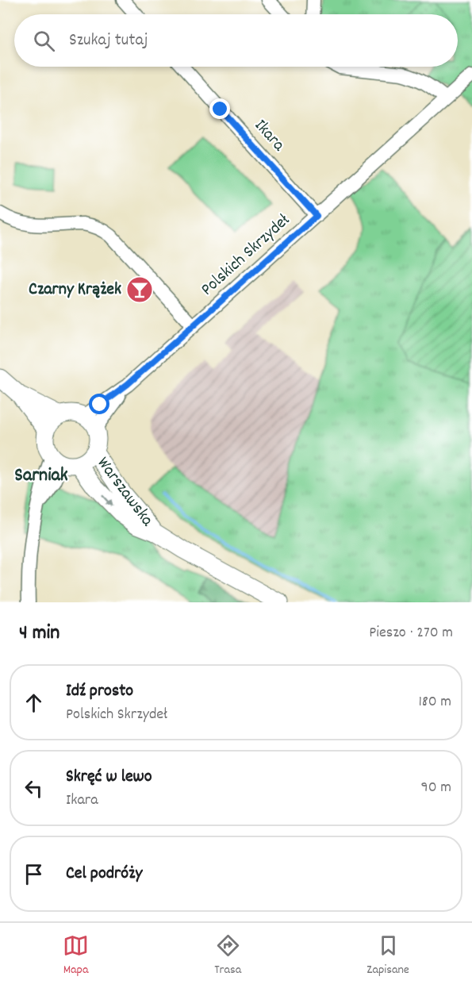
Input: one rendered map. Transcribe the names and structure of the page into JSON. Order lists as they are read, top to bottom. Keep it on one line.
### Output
{"streets":{"main road":["Warszawska"],"street":["Ikara","Polskich Skrzydeł"]},"crossings":[["Ikara","Polskich Skrzydeł"],["Polskich Skrzydeł","Warszawska"]],"districts":["Sarniak"],"places":{"bar":["Czarny Krążek"]},"page":{"search":"Szukaj tutaj","heading":["4 min","Pieszo · 270 m"],"list":[["Idź prosto","Polskich Skrzydeł","180 m"],["Skręć w lewo","Ikara","90 m"],"Cel podróży"],"nav":["Mapa","Trasa","Zapisane"]}}
